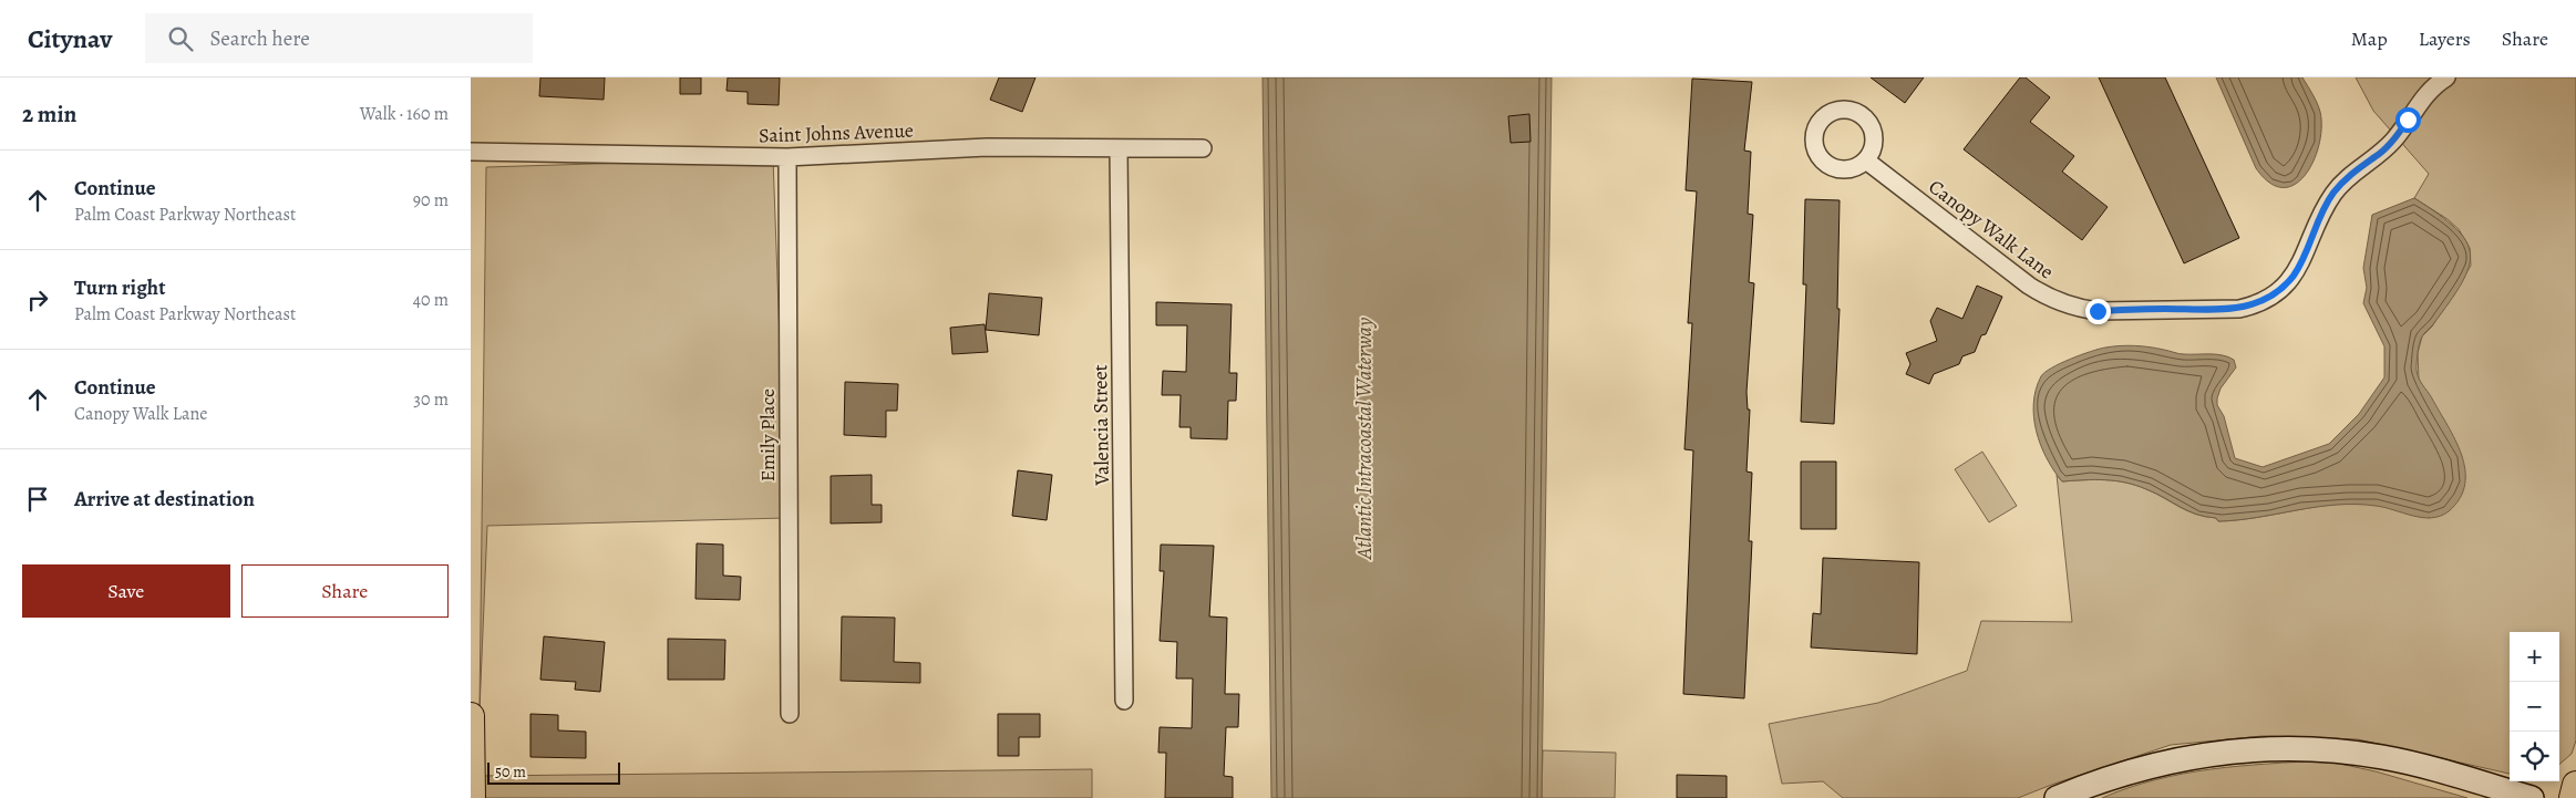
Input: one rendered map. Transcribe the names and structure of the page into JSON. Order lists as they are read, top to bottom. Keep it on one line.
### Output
{"streets":{"street":["Saint Johns Avenue","Canopy Walk Lane","Valencia Street","Emily Place"]},"crossings":[["Saint Johns Avenue","Valencia Street"],["Saint Johns Avenue","Emily Place"]],"water":["Atlantic Intracoastal Waterway"],"scale_bar":"50 m","page":{"header":"Citynav","search":"Search here","nav":["Map","Layers","Share"],"heading":["2 min","Walk · 160 m"],"list":[["Continue","Palm Coast Parkway Northeast","90 m"],["Turn right","Palm Coast Parkway Northeast","40 m"],["Continue","Canopy Walk Lane","30 m"],"Arrive at destination"],"buttons":["Save","Share"],"map_buttons":["+","−"],"scale":"50 m"}}
